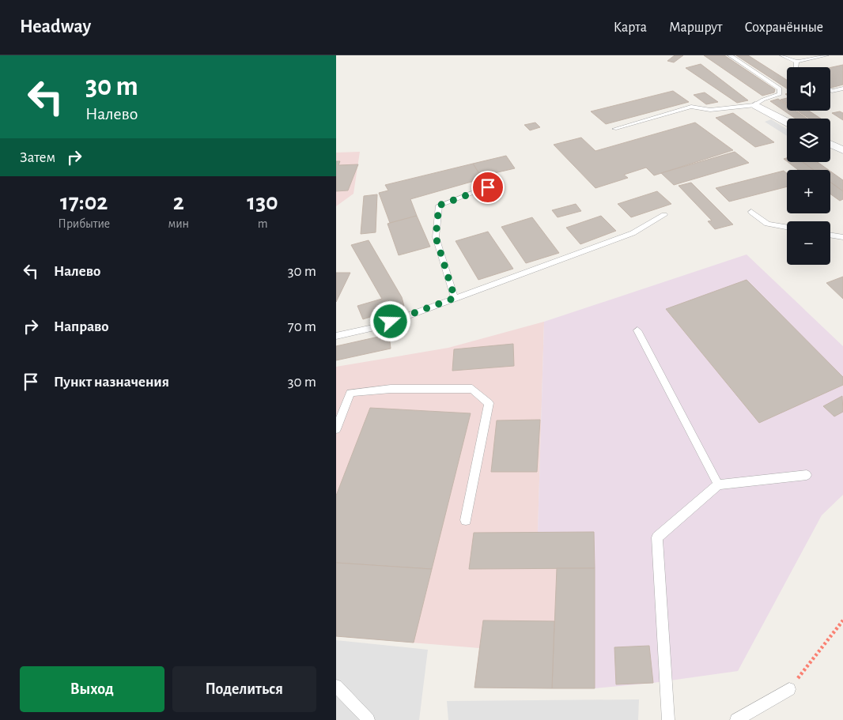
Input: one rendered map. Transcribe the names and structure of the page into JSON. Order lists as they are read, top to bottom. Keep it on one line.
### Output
{"page":{"header":"Headway","nav":["Карта","Маршрут","Сохранённые"],"turn":["30 m","Налево"],"map_buttons":["+","−"],"then":"Затем","eta":["17:02","Прибытие","2","мин","130","m"],"list":[{"name":"Налево","value":"30 m"},{"name":"Направо","value":"70 m"},{"name":"Пункт назначения","value":"30 m"}],"buttons":["Выход","Поделиться"]}}
